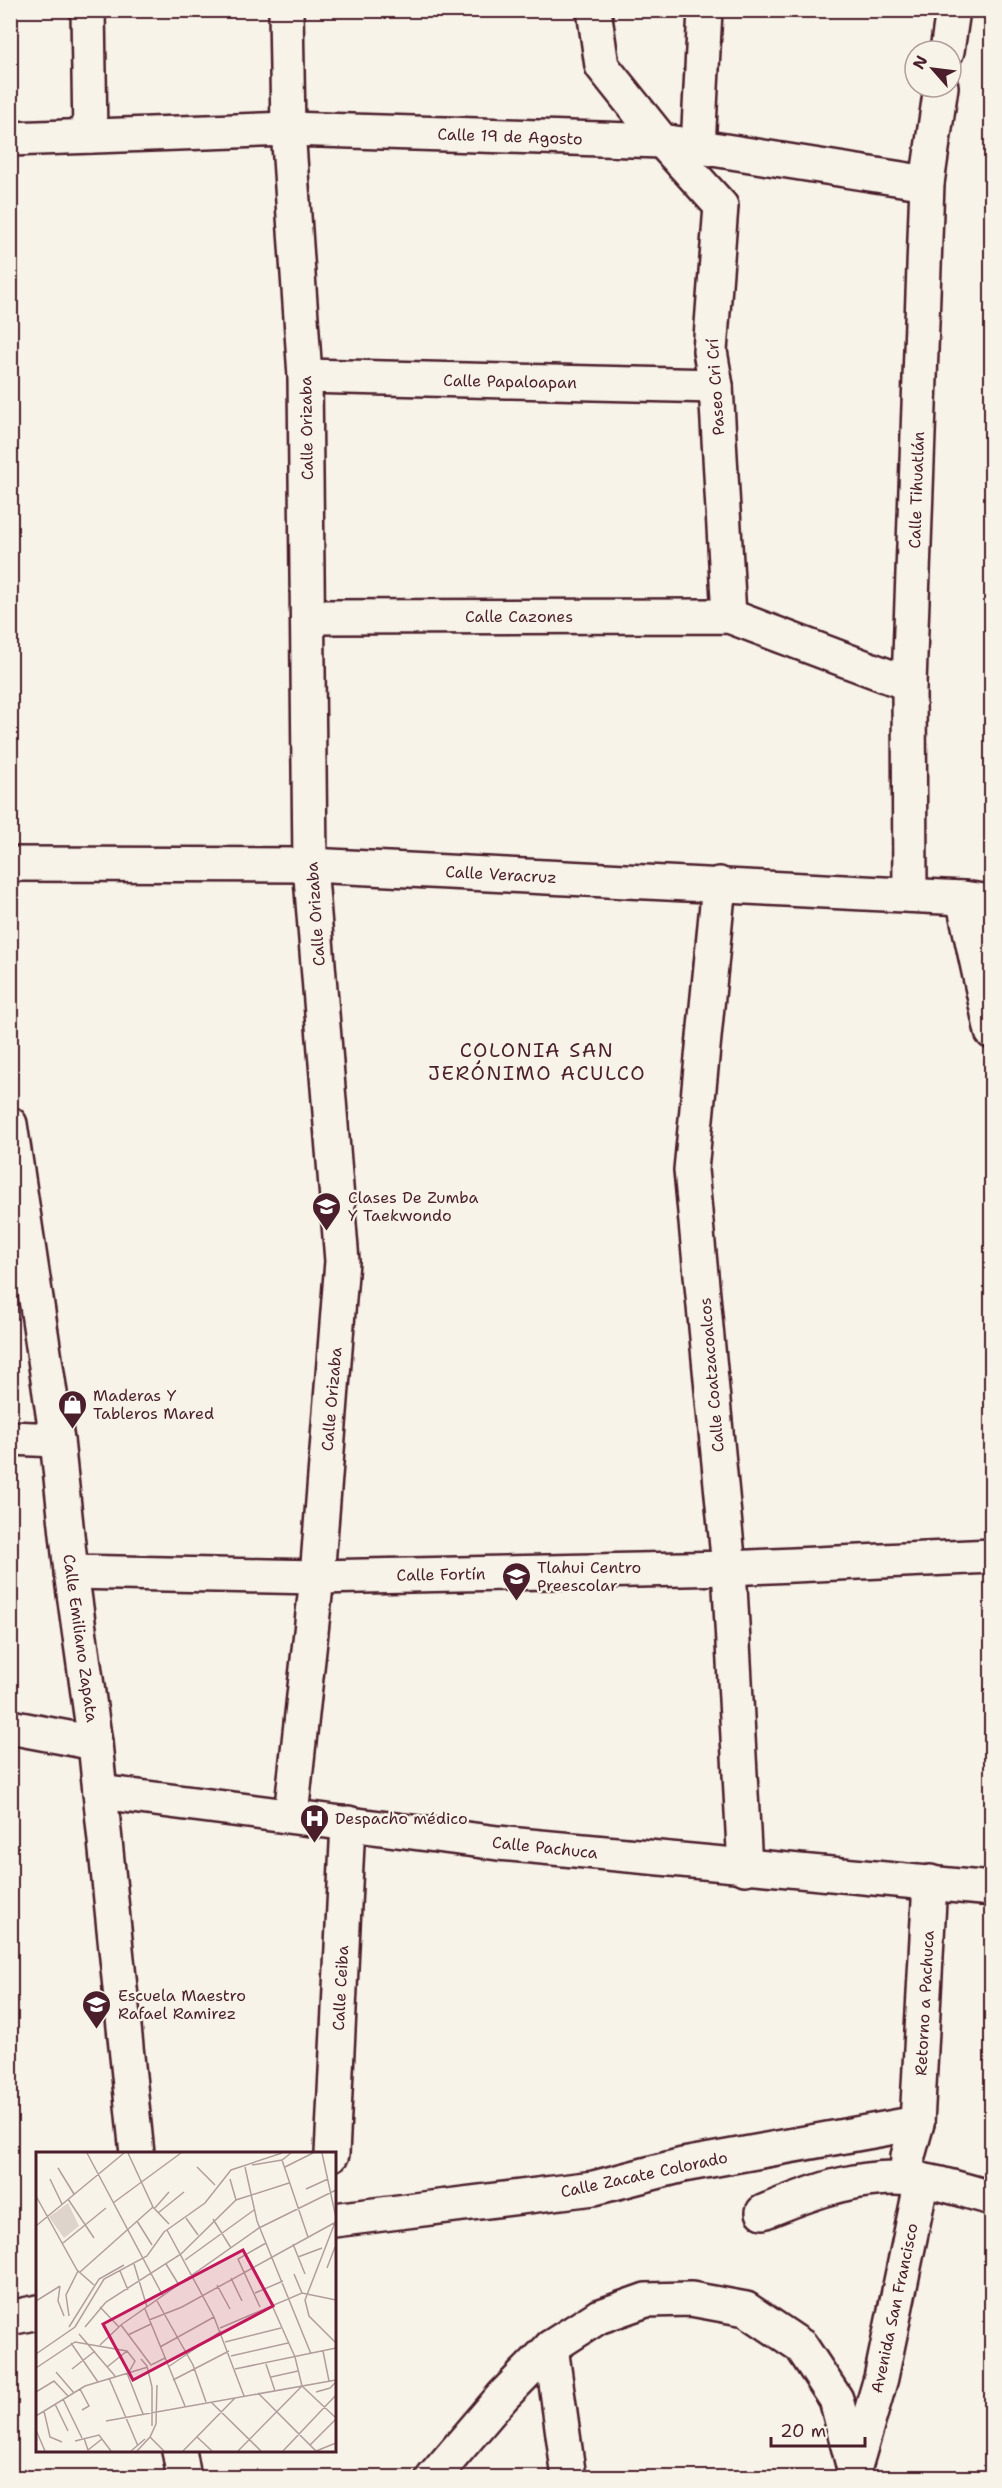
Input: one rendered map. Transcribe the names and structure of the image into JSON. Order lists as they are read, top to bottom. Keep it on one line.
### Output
{"streets":{"street":["Calle 19 de Agosto","Calle Papaloapan","Paseo Cri Crí","Calle Orizaba","Calle Tihuatlán","Calle Cazones","Calle Veracruz","Calle Coatzacoalcos","Calle Fortín","Calle Emiliano Zapata","Calle Pachuca","Calle Ceiba","Retorno a Pachuca","Calle Zacate Colorado","Avenida San Francisco"]},"crossings":[["Calle 19 de Agosto","Paseo Cri Crí"],["Calle 19 de Agosto","Calle Orizaba"],["Calle 19 de Agosto","Calle Tihuatlán"],["Calle Papaloapan","Paseo Cri Crí"],["Calle Papaloapan","Calle Orizaba"],["Paseo Cri Crí","Calle Cazones"],["Calle Orizaba","Calle Cazones"],["Calle Orizaba","Calle Veracruz"],["Calle Orizaba","Calle Fortín"],["Calle Orizaba","Calle Pachuca"],["Calle Tihuatlán","Calle Veracruz"],["Calle Veracruz","Calle Coatzacoalcos"],["Calle Coatzacoalcos","Calle Fortín"],["Calle Coatzacoalcos","Calle Pachuca"],["Calle Fortín","Calle Emiliano Zapata"],["Calle Emiliano Zapata","Calle Pachuca"],["Calle Pachuca","Calle Ceiba"],["Calle Pachuca","Retorno a Pachuca"],["Retorno a Pachuca","Calle Zacate Colorado"],["Retorno a Pachuca","Avenida San Francisco"]],"districts":["COLONIA SAN JERÓNIMO ACULCO"],"places":{"school or university":["Clases De Zumba Y Taekwondo","Tlahui Centro Preescolar","Escuela Maestro Rafael Ramirez"],"shop":["Maderas Y Tableros Mared"],"hospital":["Despacho médico"]},"scale_bar":"20 m","north":"top left"}
